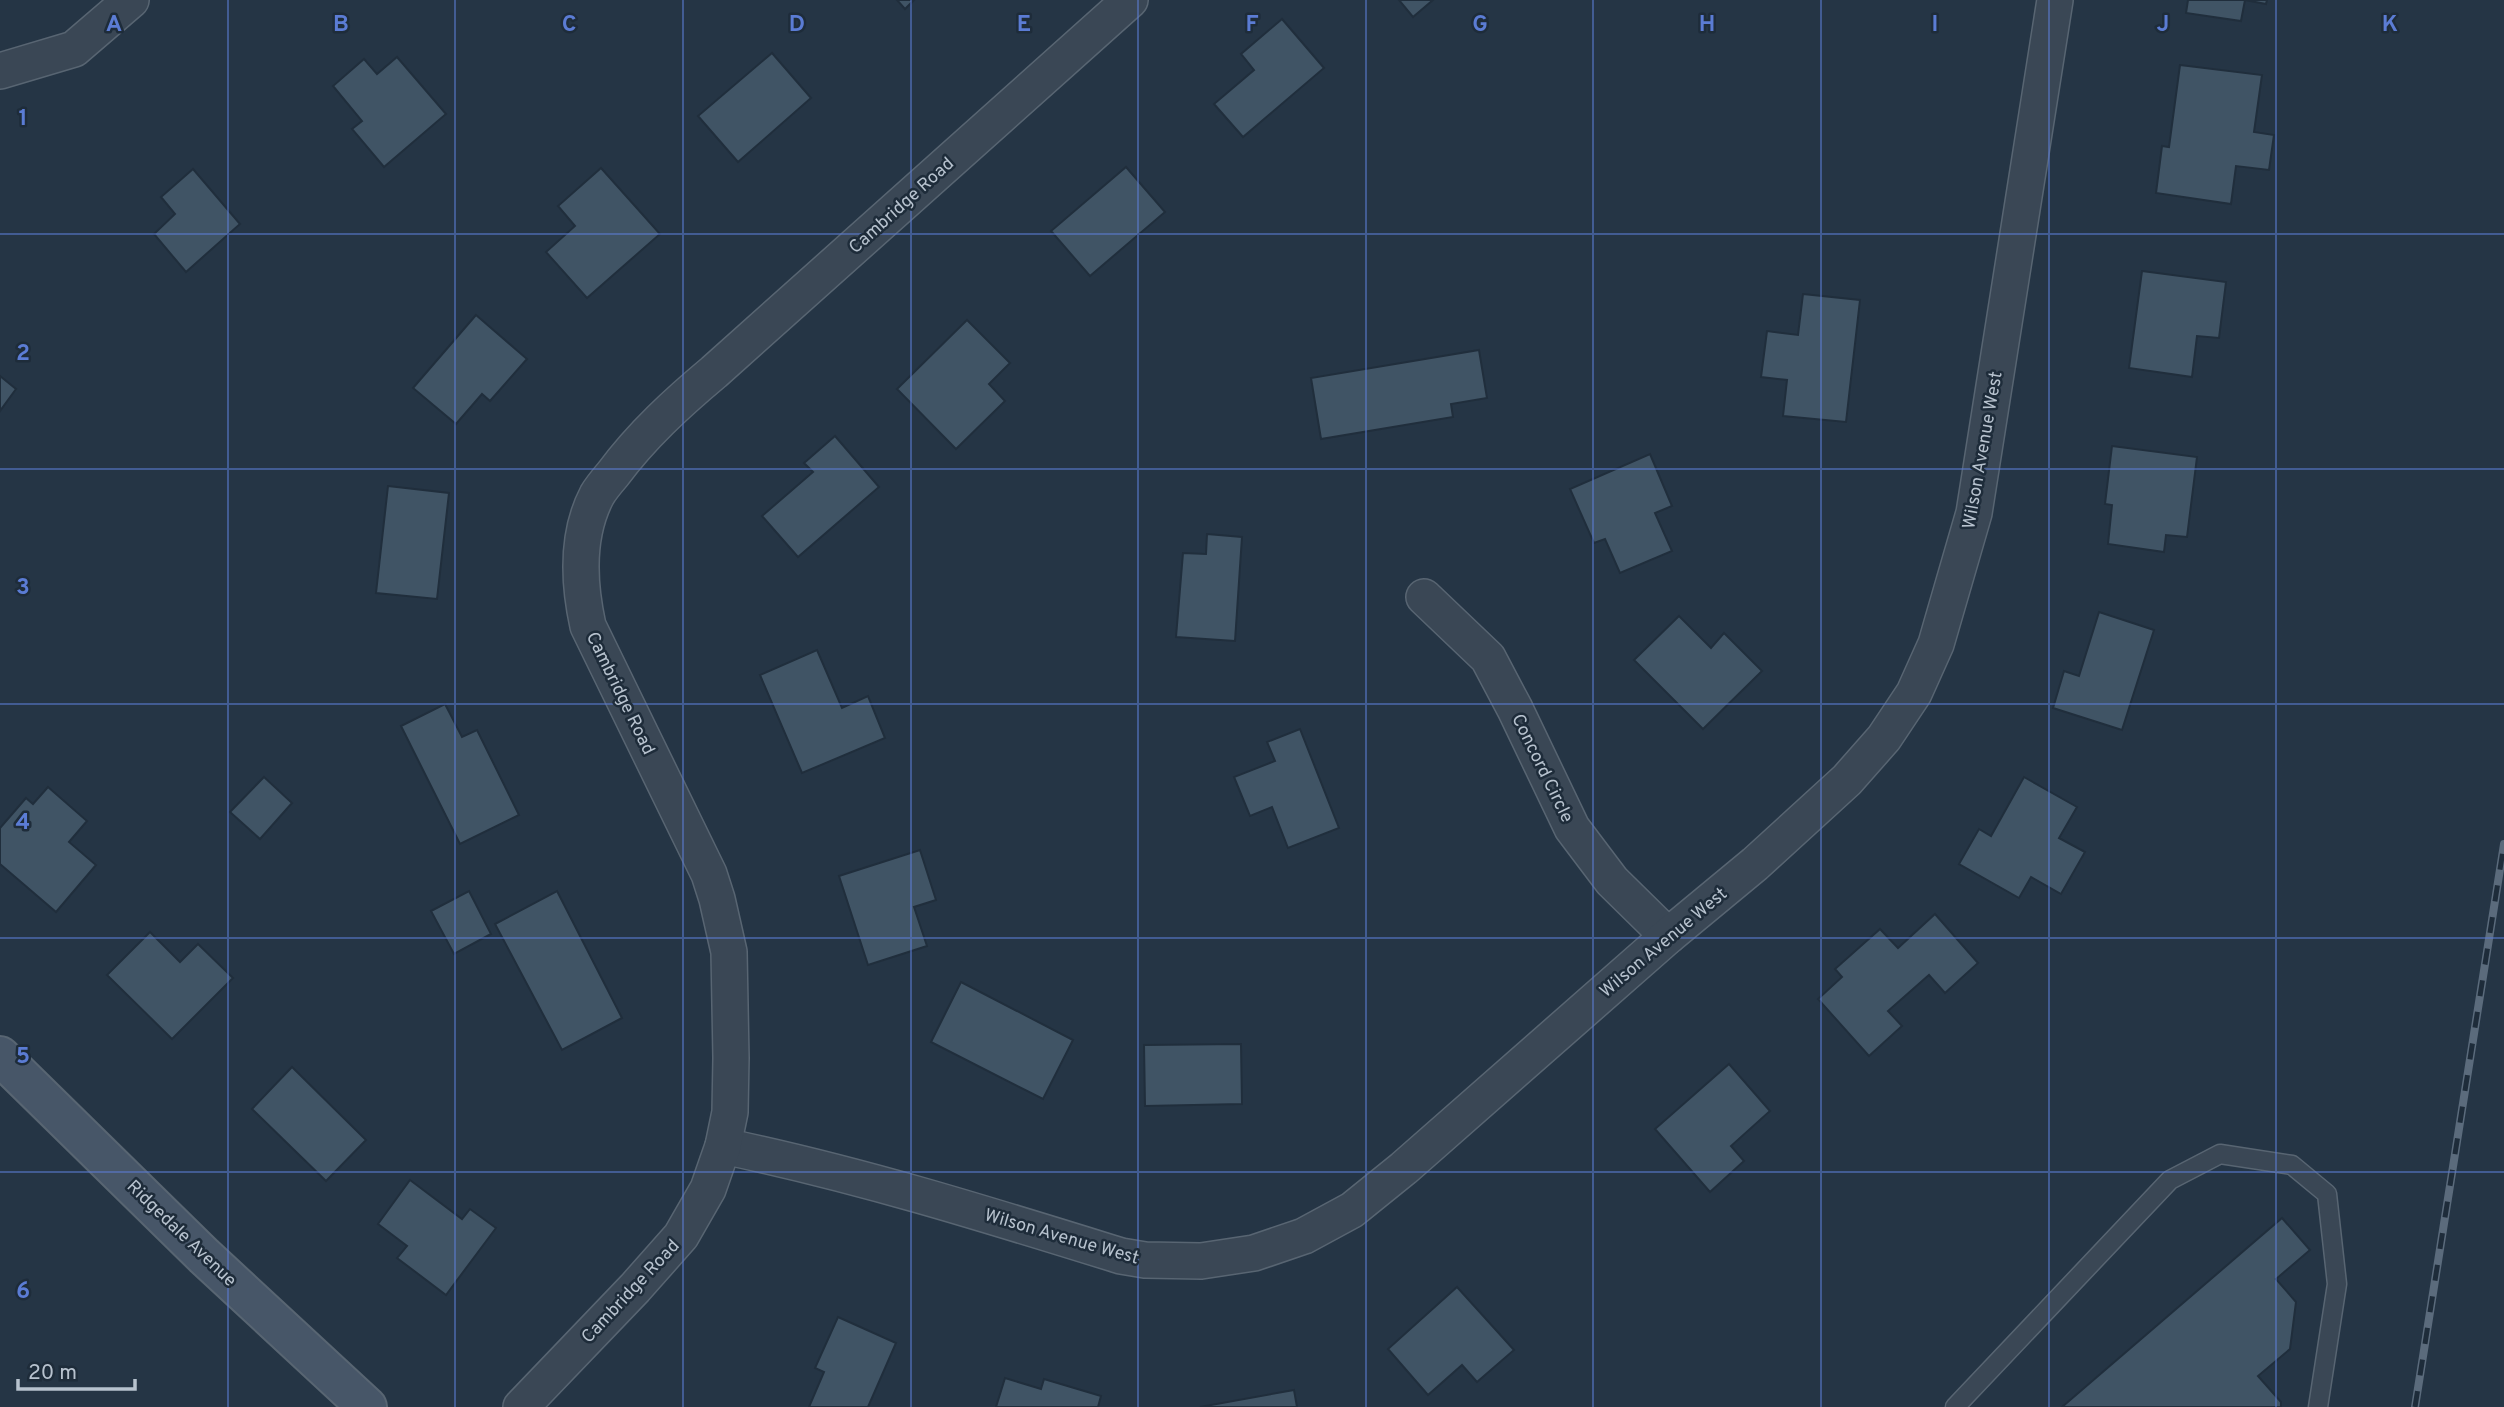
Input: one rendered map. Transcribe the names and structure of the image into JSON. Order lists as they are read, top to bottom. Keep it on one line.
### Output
{"streets":{"main road":["Ridgedale Avenue"],"street":["Cambridge Road","Wilson Avenue West","Concord Circle"]},"crossings":[["Cambridge Road","Wilson Avenue West"],["Wilson Avenue West","Concord Circle"]],"scale_bar":"20 m","grid":{"columns":["A","B","C","D","E","F","G","H","I","J","K"],"rows":["1","2","3","4","5","6"]}}
